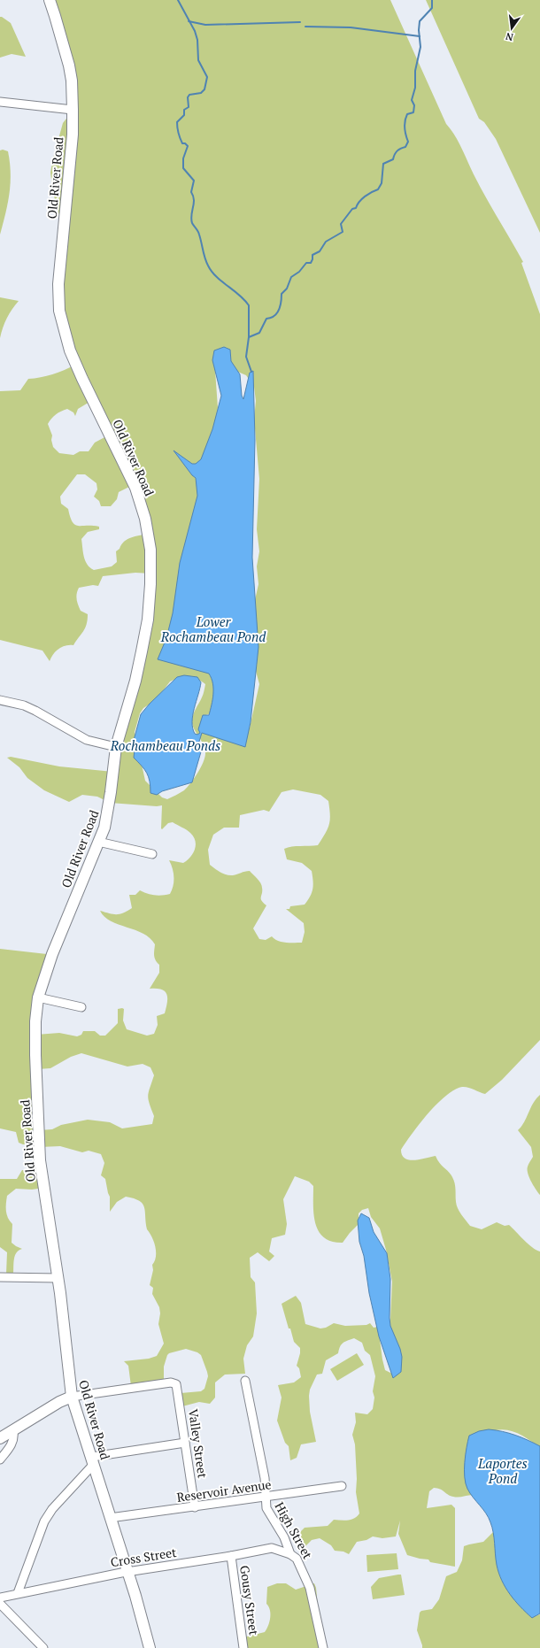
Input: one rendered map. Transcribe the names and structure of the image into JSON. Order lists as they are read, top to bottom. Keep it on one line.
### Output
{"streets":{"main road":["Old River Road"],"street":["Valley Street","Reservoir Avenue","High Street","Cross Street","Gousy Street"]},"crossings":[["Old River Road","Valley Street"],["Old River Road","Reservoir Avenue"],["Old River Road","Cross Street"],["Valley Street","Reservoir Avenue"],["Reservoir Avenue","High Street"],["High Street","Cross Street"],["Cross Street","Gousy Street"]],"water":["Lower Rochambeau Pond","Rochambeau Ponds","Laportes Pond"],"north":"bottom"}
